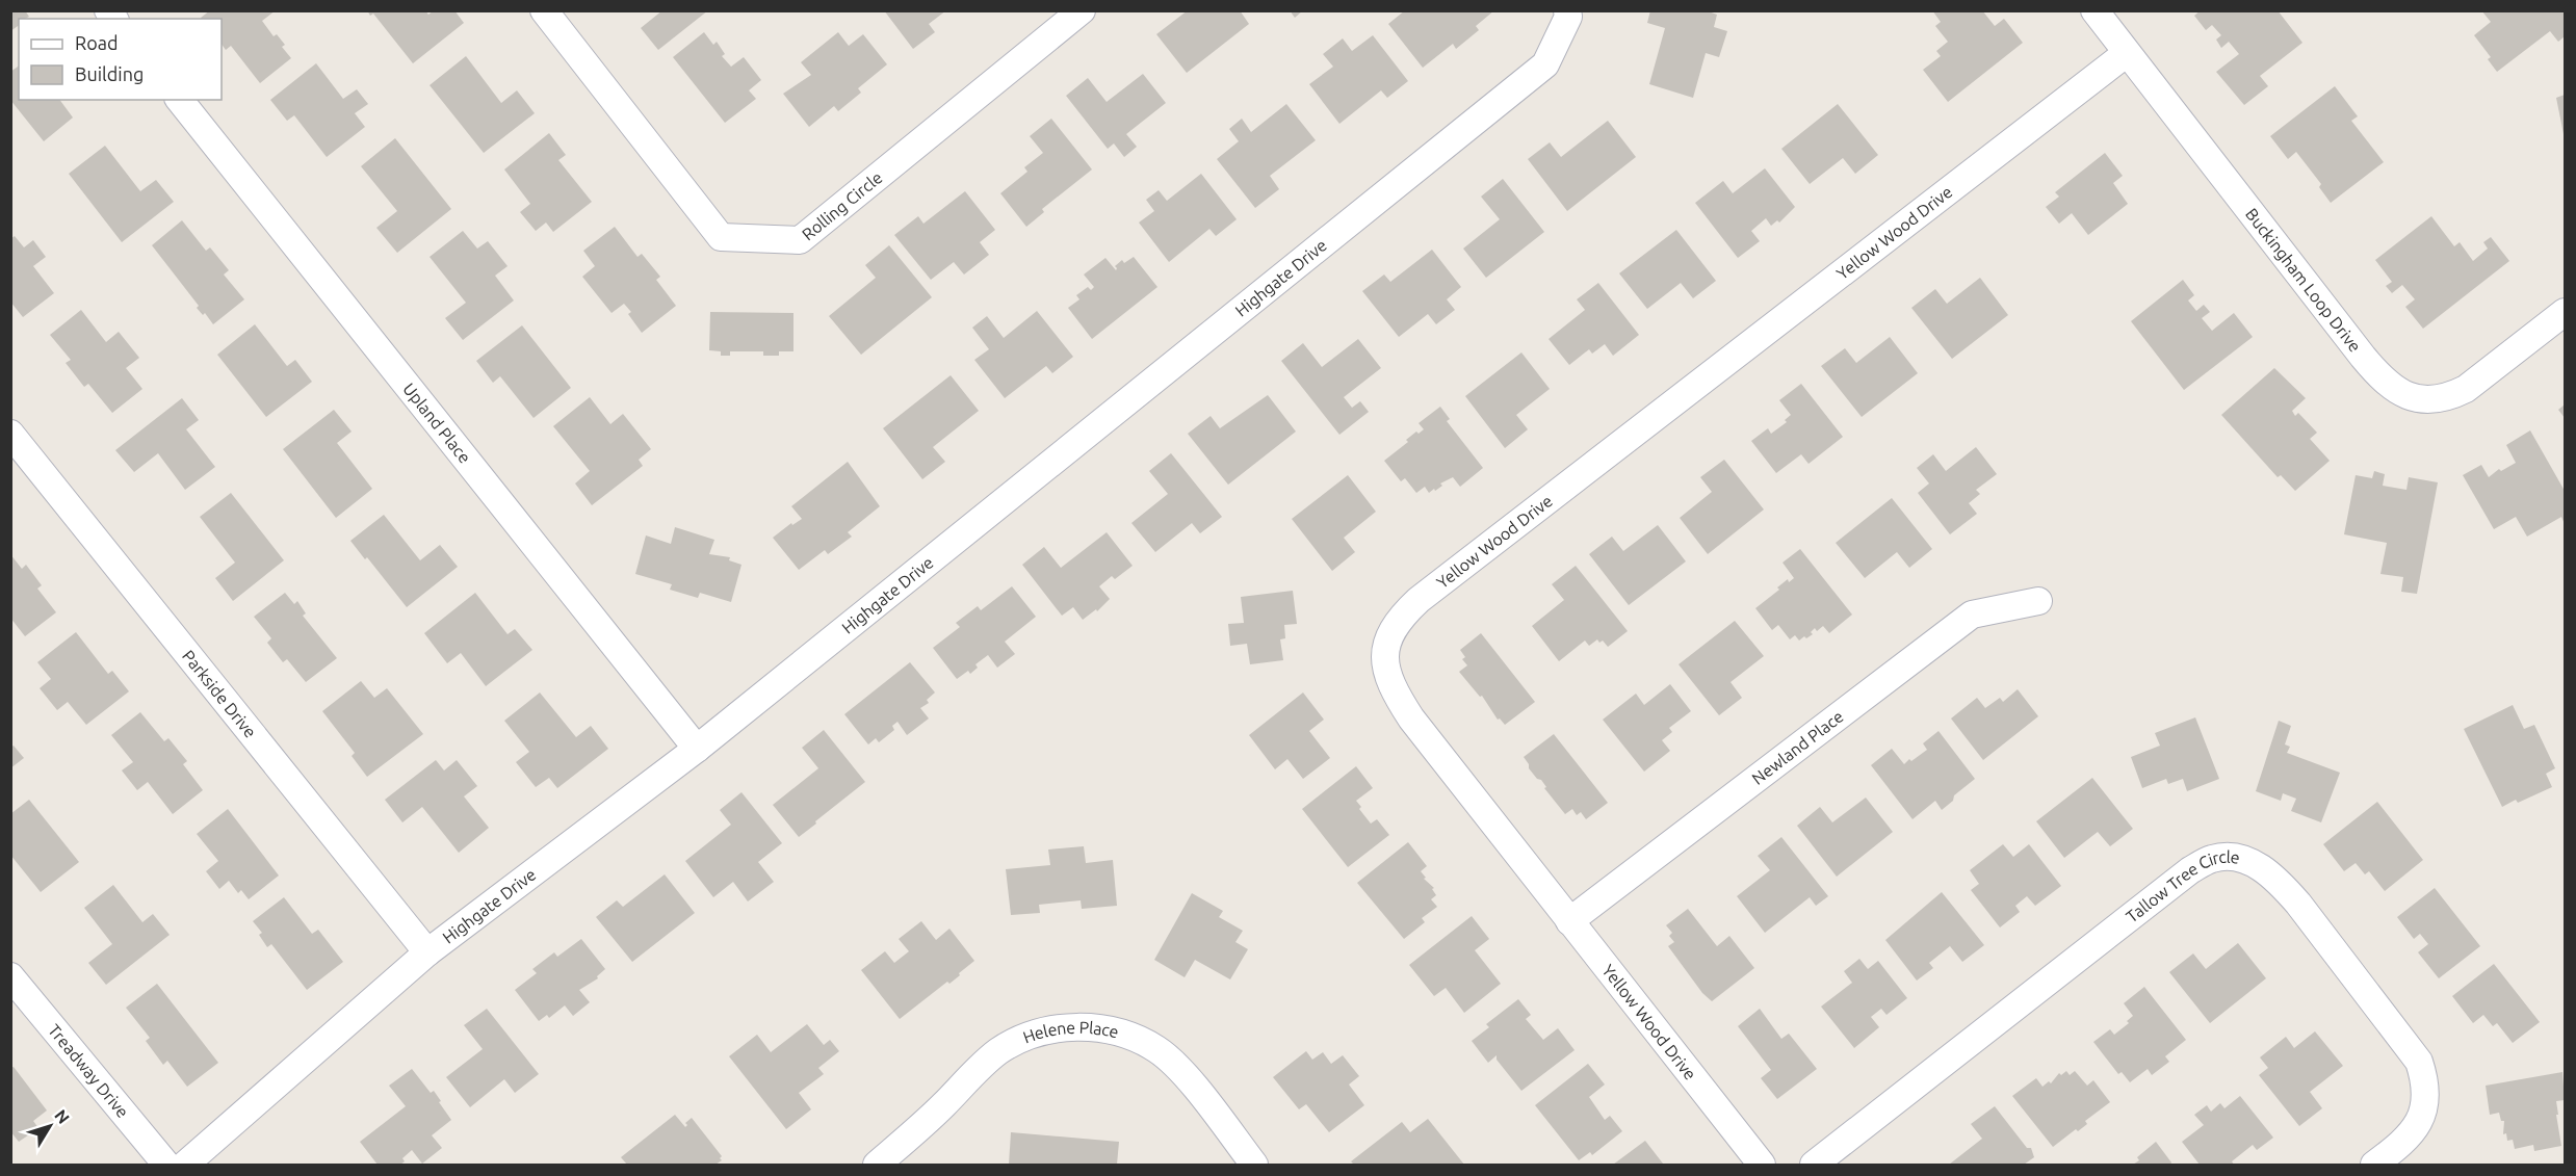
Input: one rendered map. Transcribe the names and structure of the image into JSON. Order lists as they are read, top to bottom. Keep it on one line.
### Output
{"streets":{"street":["Rolling Circle","Yellow Wood Drive","Highgate Drive","Buckingham Loop Drive","Upland Place","Parkside Drive","Newland Place","Tallow Tree Circle","Helene Place","Treadway Drive"]},"crossings":[["Yellow Wood Drive","Buckingham Loop Drive"],["Yellow Wood Drive","Newland Place"],["Highgate Drive","Upland Place"],["Highgate Drive","Parkside Drive"]],"legend":["Road","Building"],"north":"top right"}
